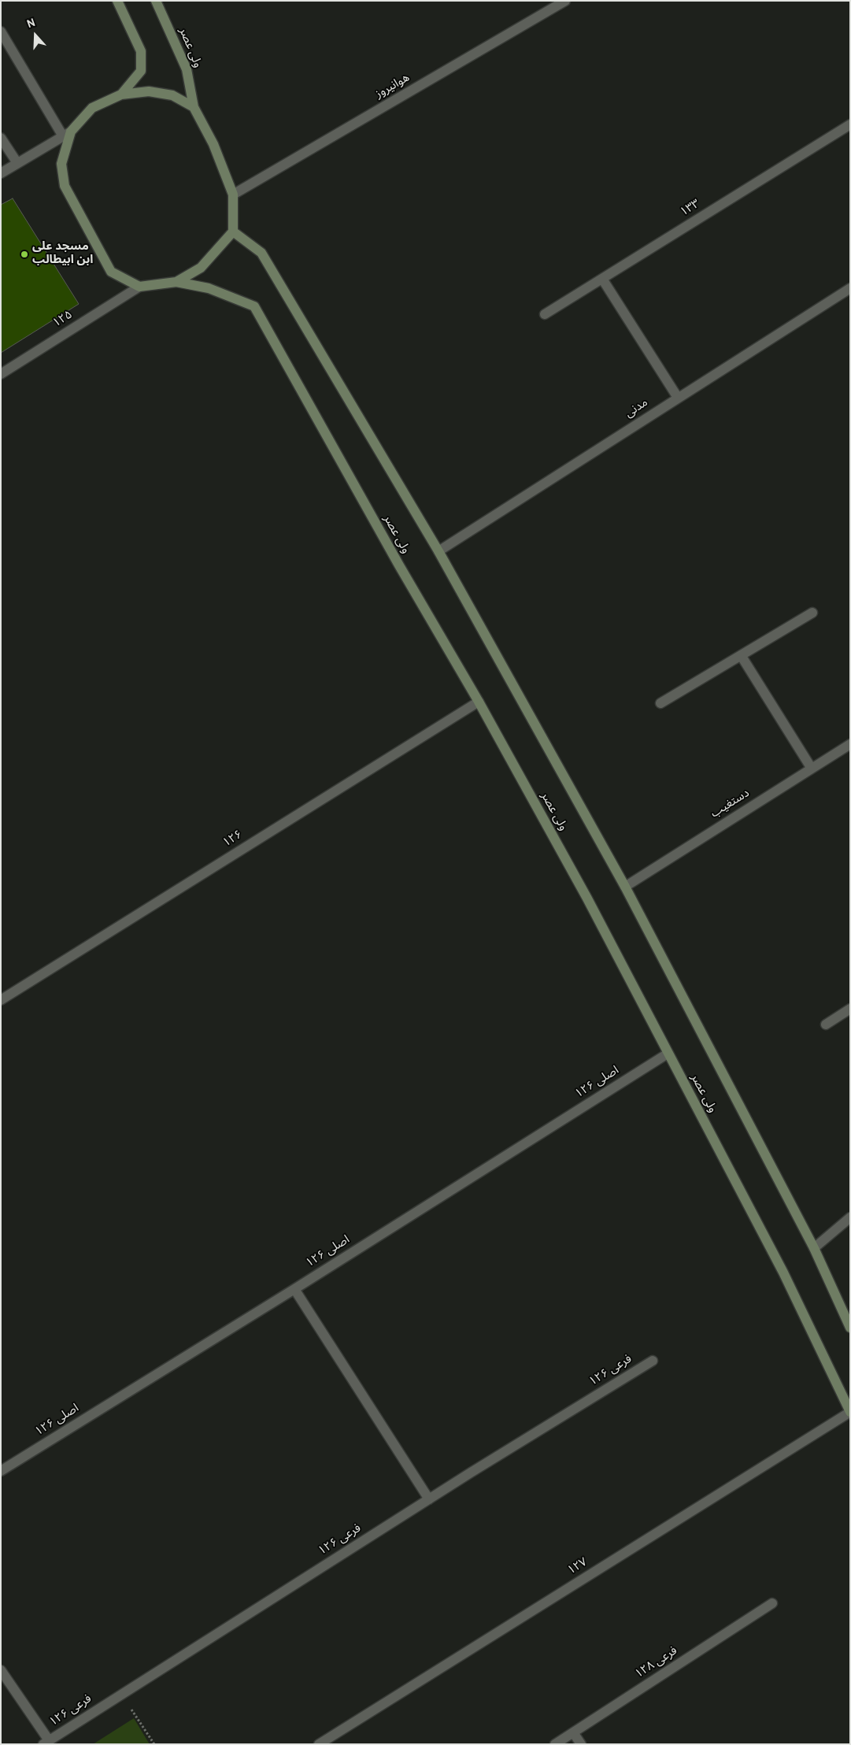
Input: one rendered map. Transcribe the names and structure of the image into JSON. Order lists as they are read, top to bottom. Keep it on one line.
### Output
{"streets":{"main road":["ولی عصر"],"street":["هوانیروز","۱۳۳","۱۲۵","مدنی","دستغیب","۱۲۶","۱۲۶ اصلی","۱۲۶ فرعی","۱۲۷","۱۲۸ فرعی"]},"crossings":[["ولی عصر","هوانیروز"],["ولی عصر","۱۲۶"],["ولی عصر","۱۲۶ اصلی"],["ولی عصر","۱۲۷"]],"places":["مسجد علی ابن ابیطالب"],"north":"top"}
